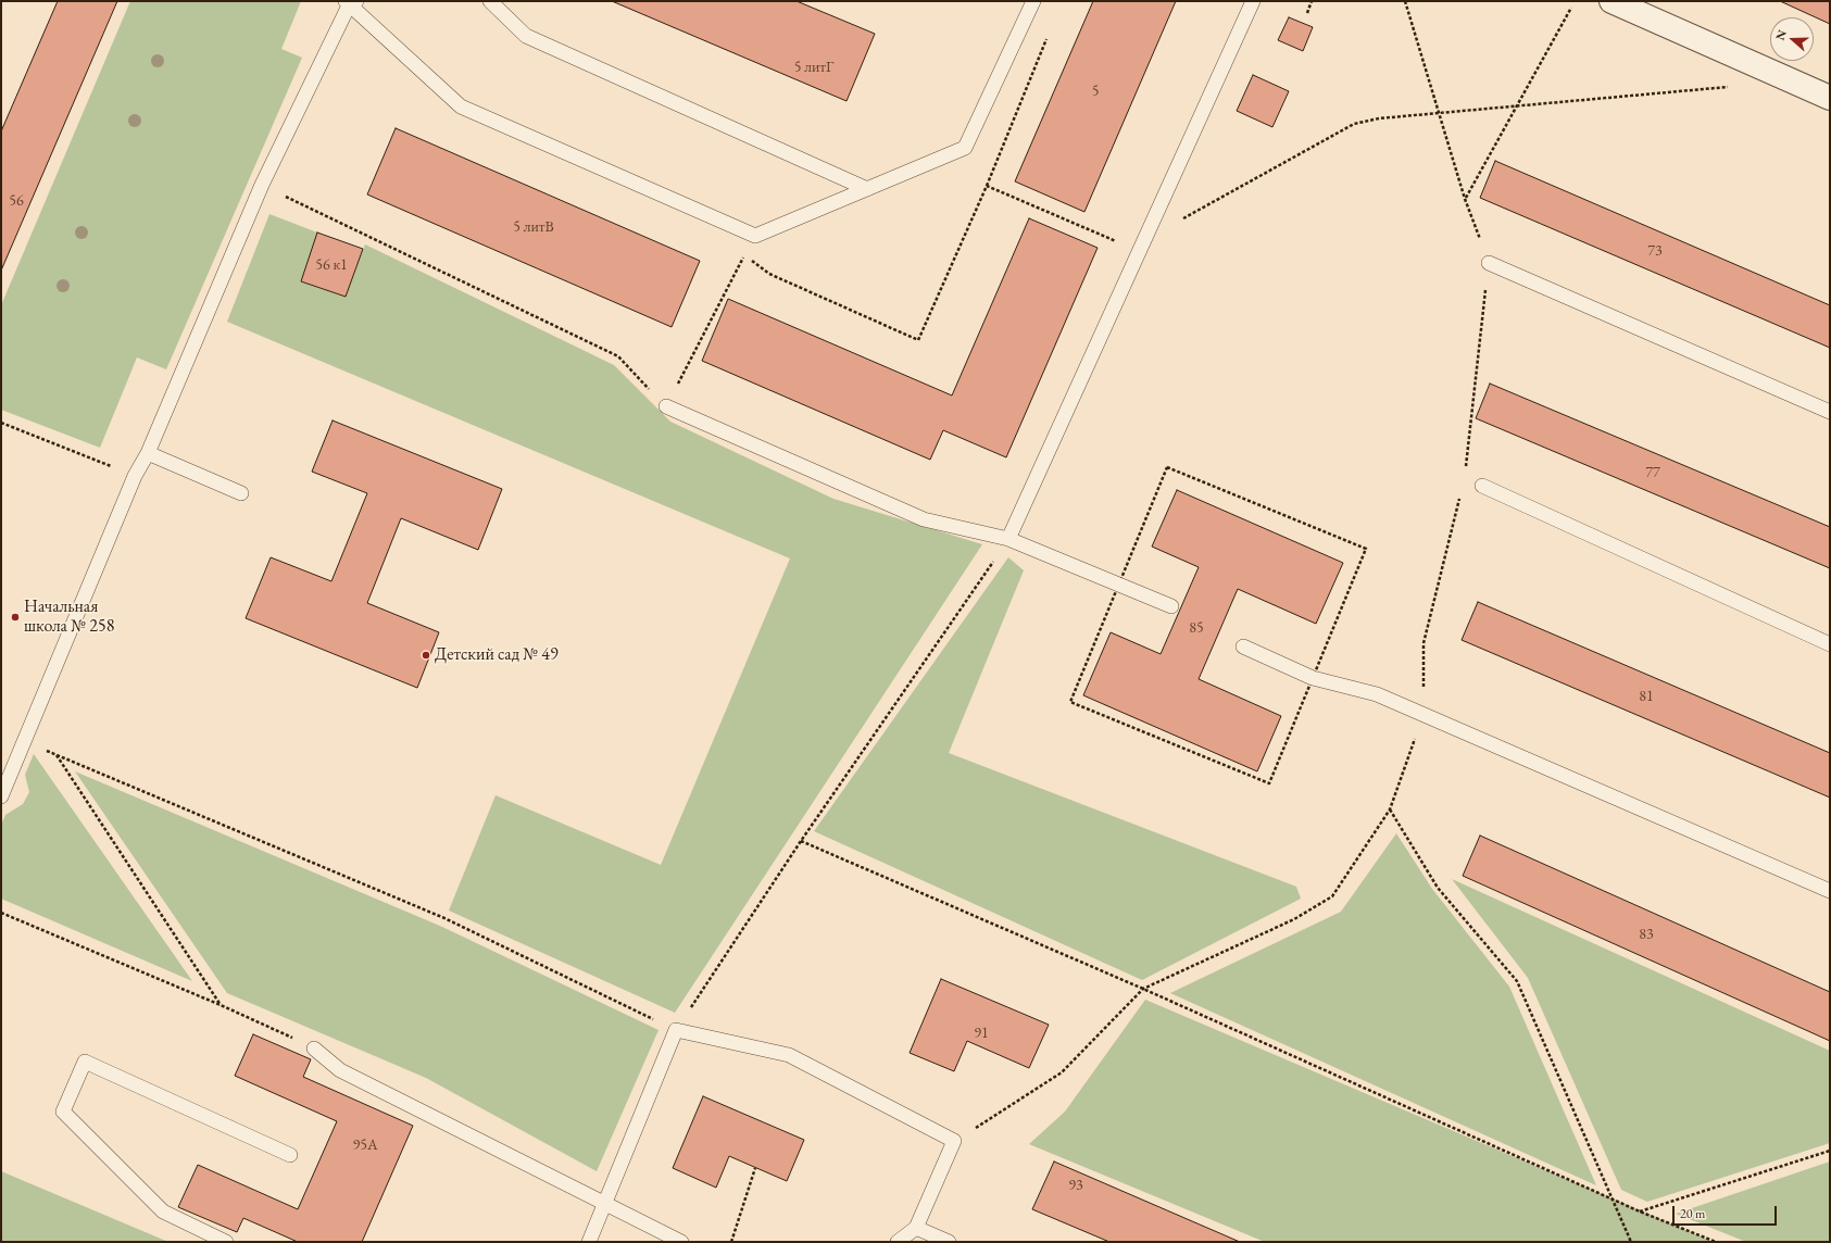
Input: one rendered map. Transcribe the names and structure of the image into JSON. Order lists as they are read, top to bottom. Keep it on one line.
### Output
{"places":["Начальная школа № 258","Детский сад № 49"],"house_numbers":["5 литГ","5","56","5 литВ","73","56 к1","77","85","81","83","91","95А","93"],"scale_bar":"20 m","north":"left"}
